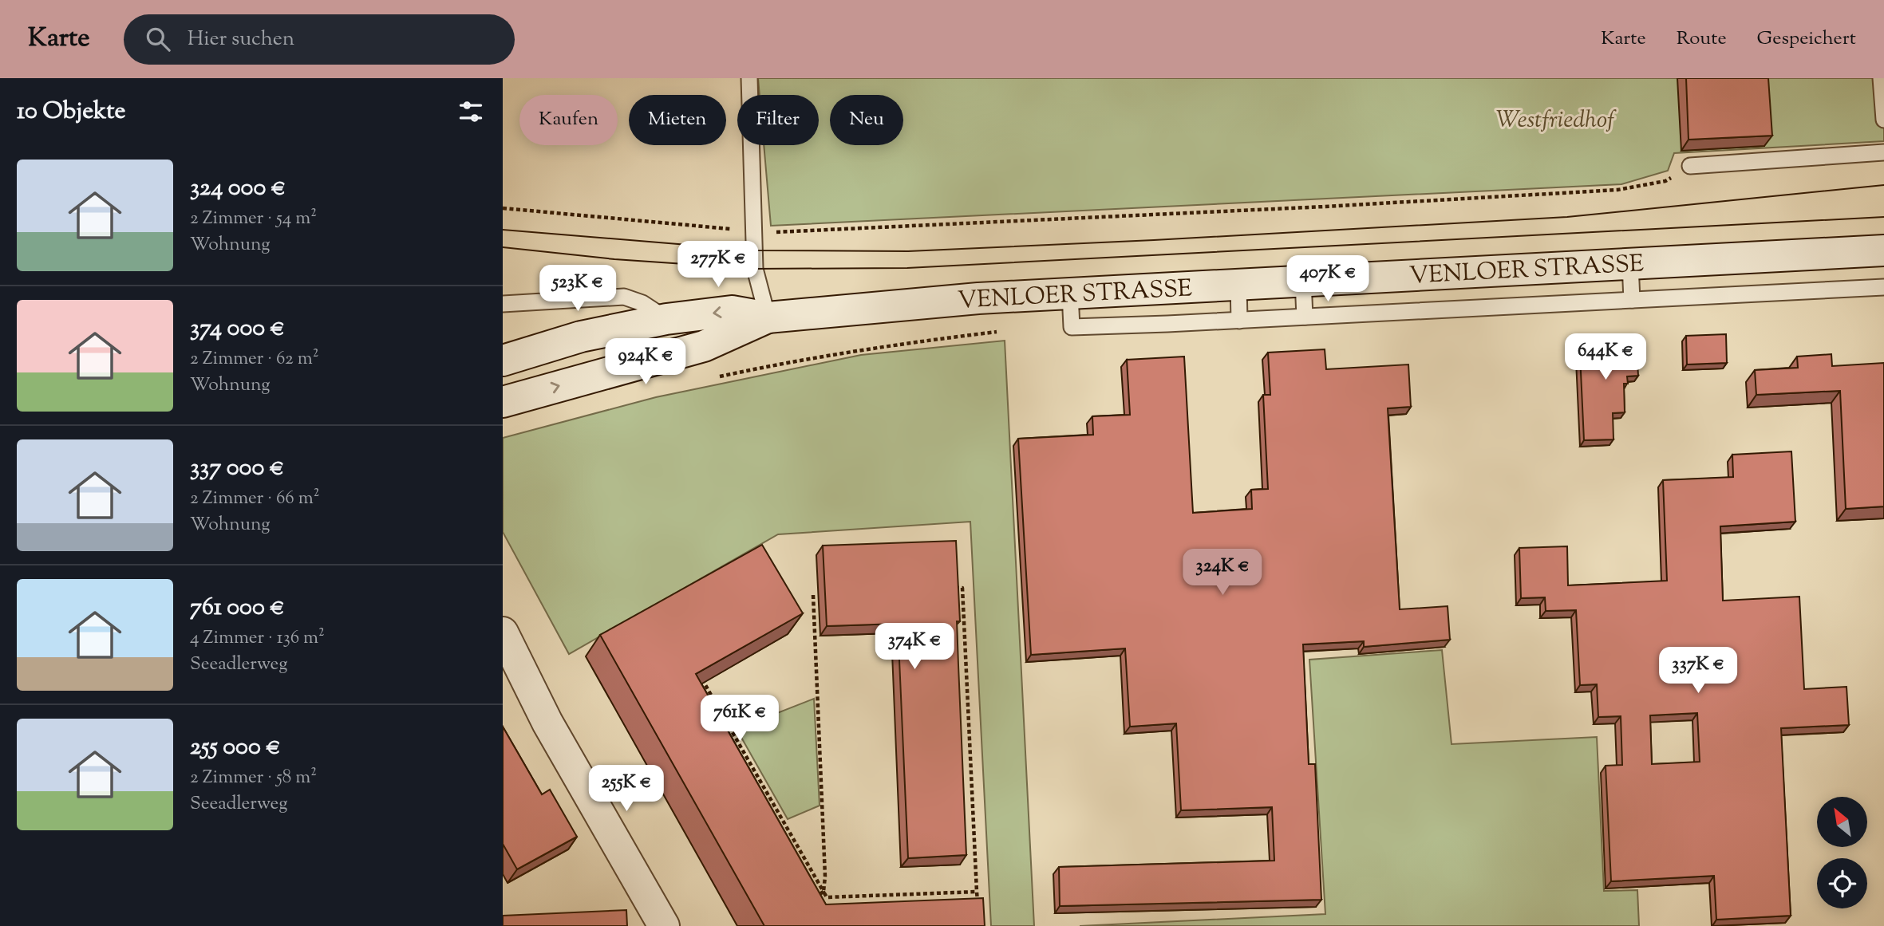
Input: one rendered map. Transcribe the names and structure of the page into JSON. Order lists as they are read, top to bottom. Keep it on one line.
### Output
{"streets":{"main road":["VENLOER STRASSE"]},"parks":["Westfriedhof"],"north":"top left","page":{"header":"Karte","search":"Hier suchen","nav":["Karte","Route","Gespeichert"],"heading":"10 Objekte","chip":["Kaufen","Mieten","Filter","Neu"],"list":[{"name":"324 000 €","note":"2 Zimmer · 54 m² · Wohnung"},{"name":"374 000 €","note":"2 Zimmer · 62 m² · Wohnung"},{"name":"337 000 €","note":"2 Zimmer · 66 m² · Wohnung"},{"name":"761 000 €","note":"4 Zimmer · 136 m² · Seeadlerweg"},{"name":"255 000 €","note":"2 Zimmer · 58 m² · Seeadlerweg"}],"price":["277K €","407K €","523K €","644K €","924K €","324K €","374K €","337K €","761K €","255K €"]}}
